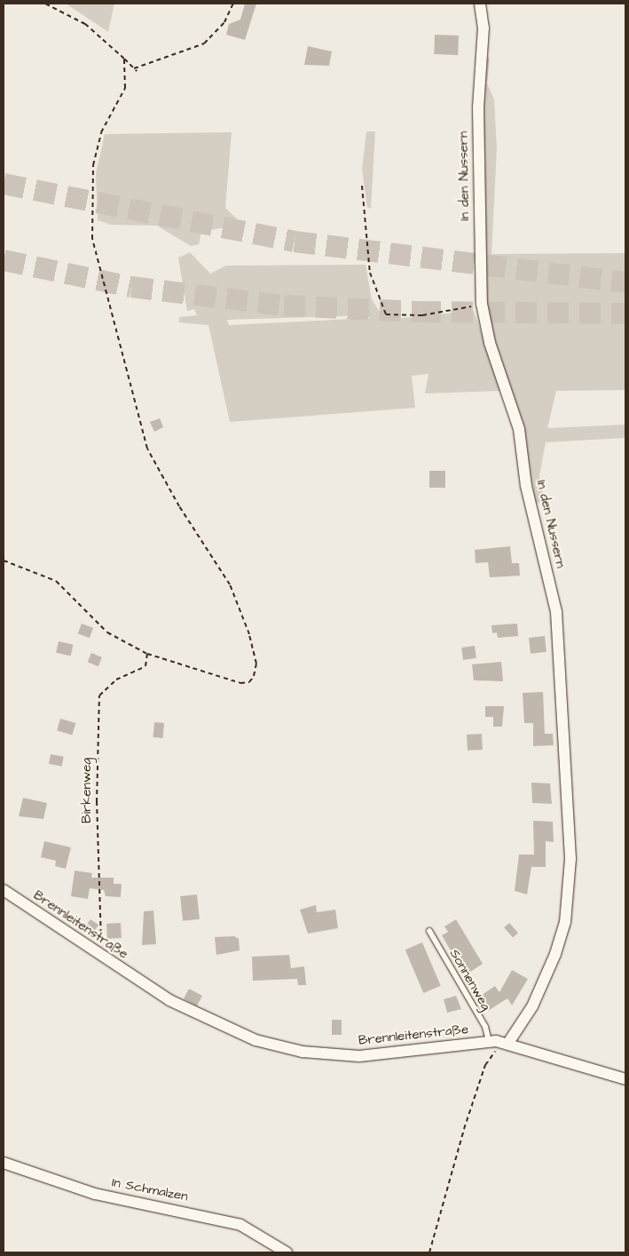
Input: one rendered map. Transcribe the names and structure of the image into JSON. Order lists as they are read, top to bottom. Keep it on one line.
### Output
{"streets":{"street":["In den Nussern","Brennleitenstraße","In Schmalzen"],"lane":["Sonnenweg"],"path":["Birkenweg"]},"crossings":[["In den Nussern","Brennleitenstraße"],["Birkenweg","Brennleitenstraße"],["Brennleitenstraße","Sonnenweg"]]}
